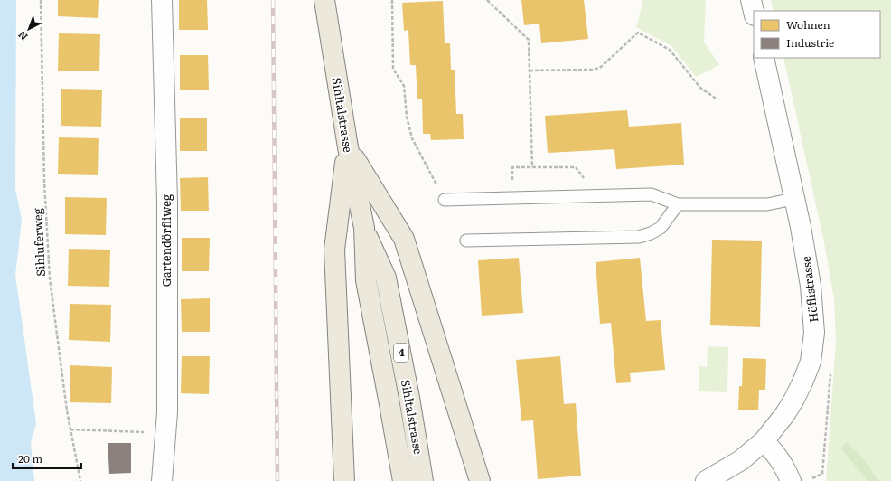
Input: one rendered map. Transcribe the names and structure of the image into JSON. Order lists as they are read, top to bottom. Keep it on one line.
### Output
{"streets":{"main road":["Sihltalstrasse","4"],"street":["Gartendörfliweg","Höflistrasse"],"path":["Sihluferweg"]},"legend":["Wohnen","Industrie"],"scale_bar":"20 m","north":"bottom left"}
